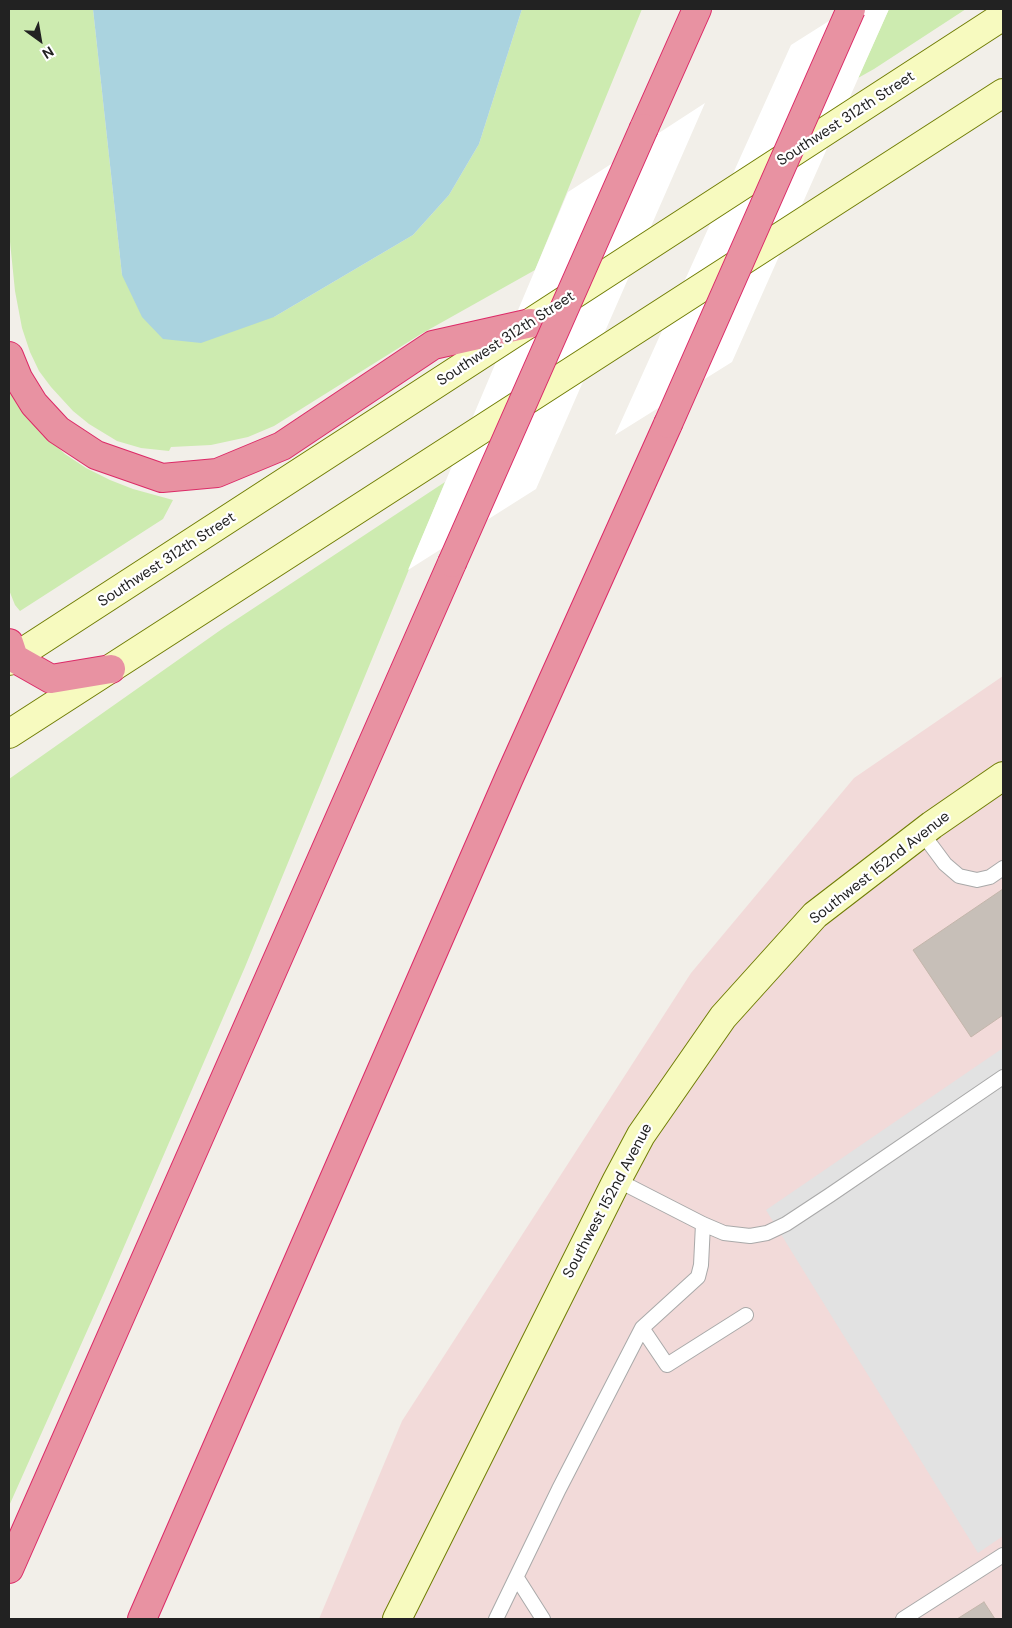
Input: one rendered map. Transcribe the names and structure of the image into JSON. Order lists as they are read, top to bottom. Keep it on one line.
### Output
{"streets":{"main road":["Southwest 312th Street","Southwest 152nd Avenue"]},"north":"bottom right"}
